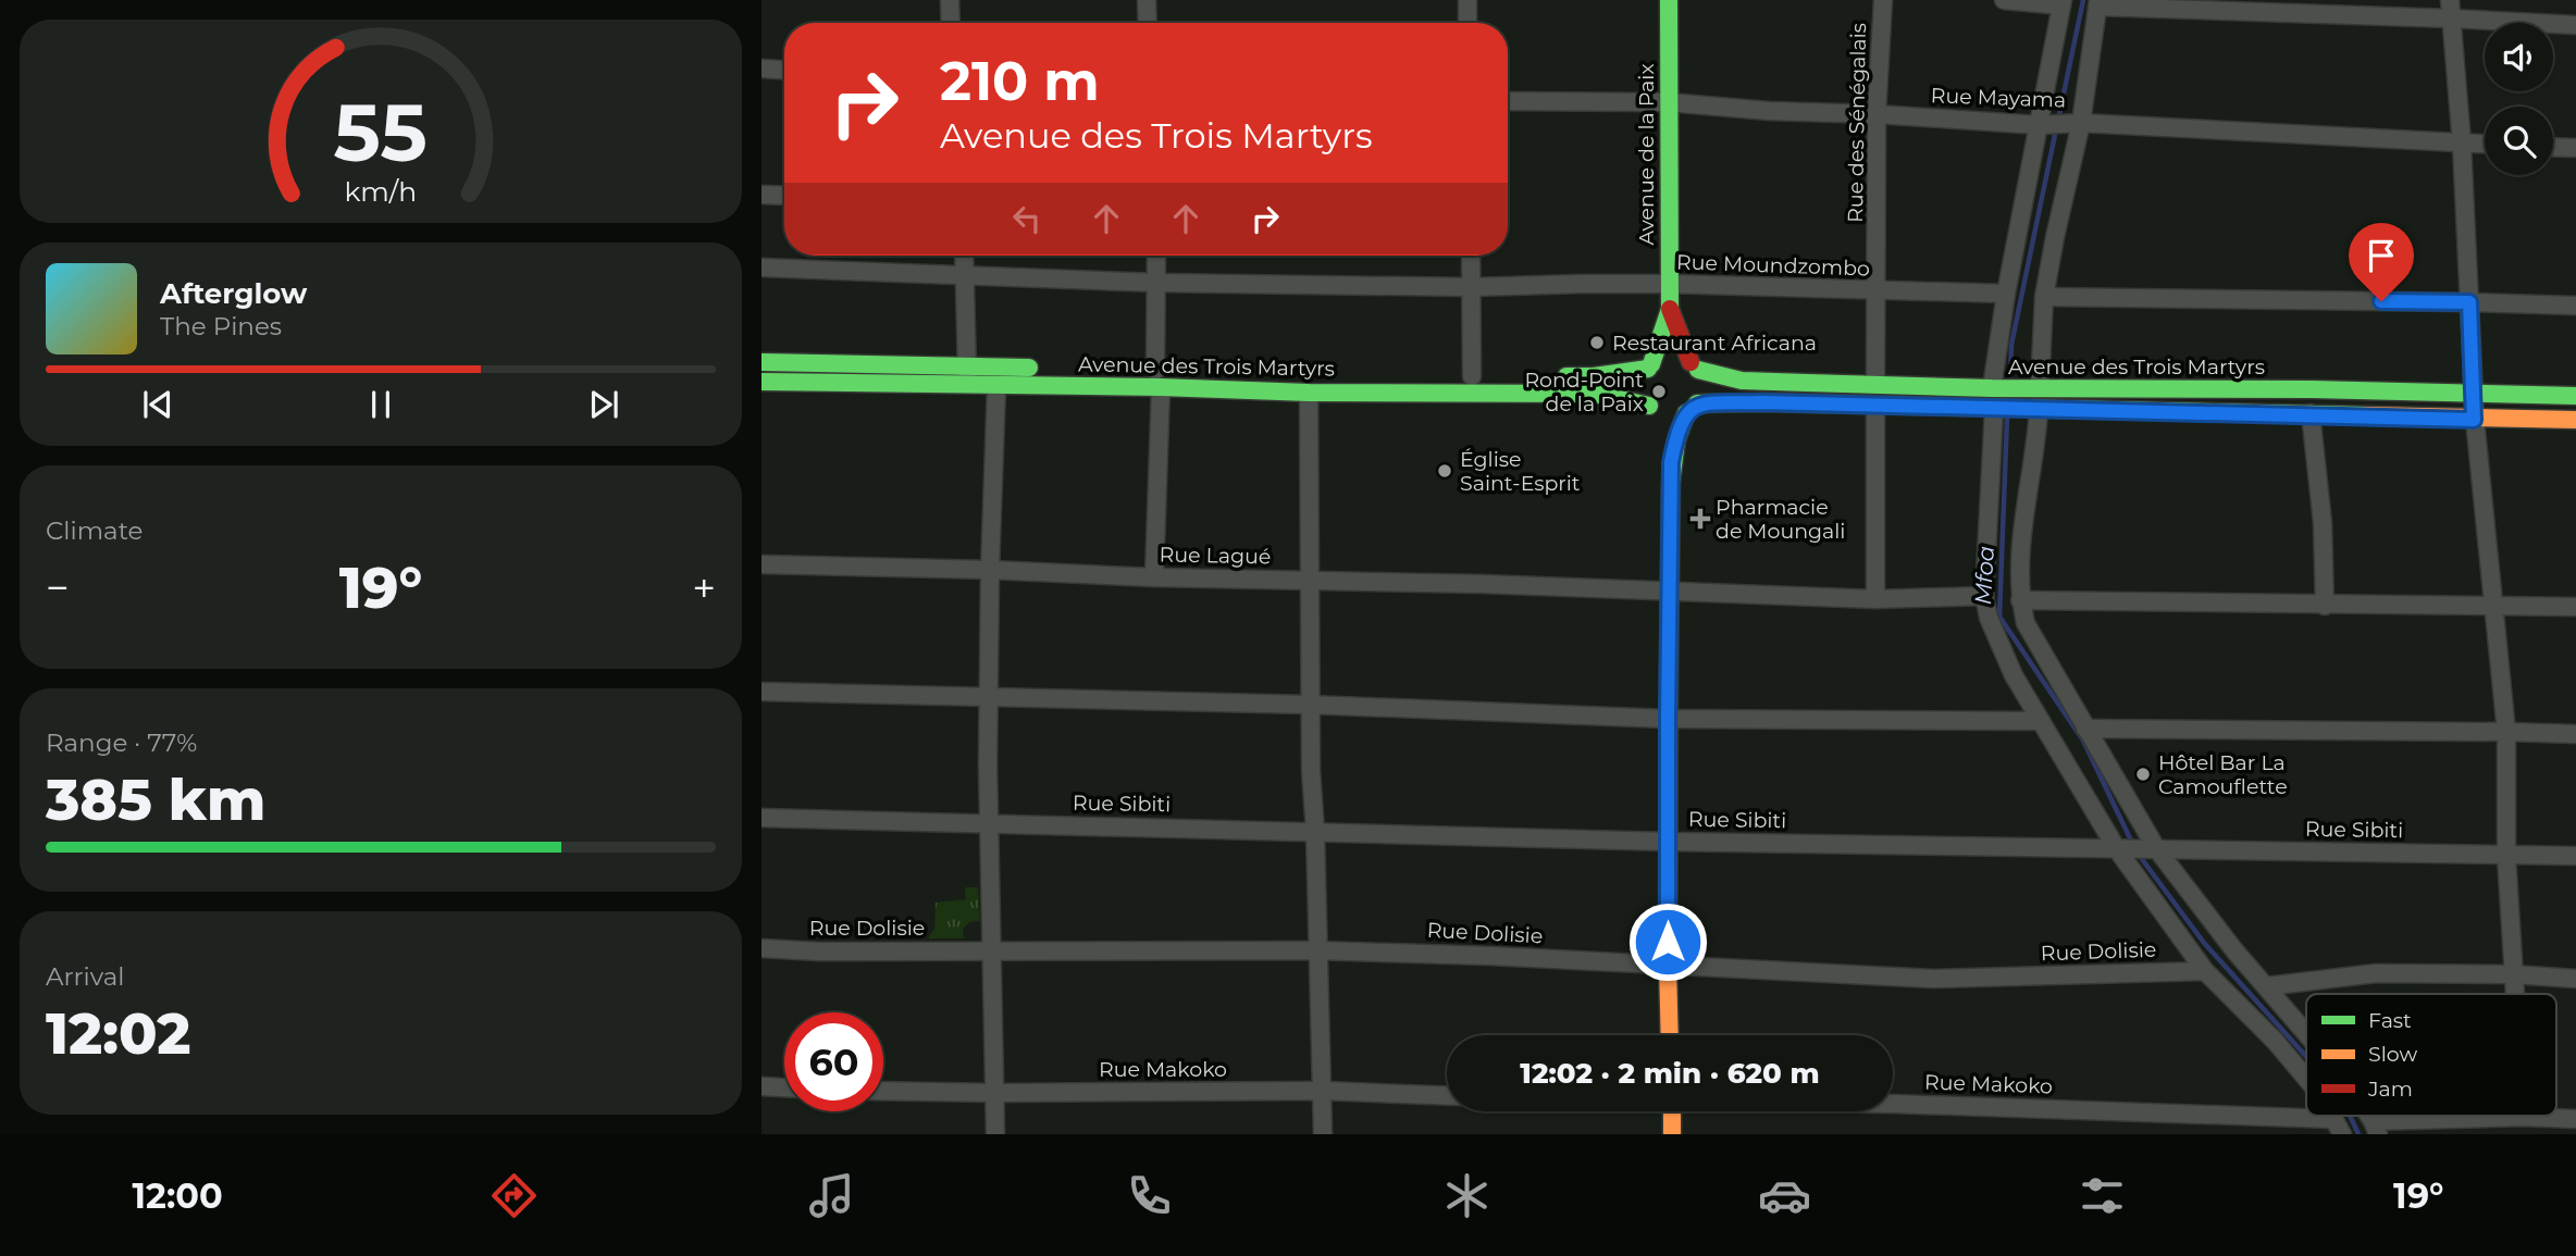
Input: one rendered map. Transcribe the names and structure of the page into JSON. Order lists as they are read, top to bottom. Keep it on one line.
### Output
{"streets":{"main road":["Avenue de la Paix","Avenue des Trois Martyrs"],"street":["Rue Mayama","Rue des Sénégalais","Rue Moundzombo","Rue Lagué","Rue Sibiti","Rue Dolisie","Rue Makoko"]},"crossings":[["Rue Mayama","Rue des Sénégalais"],["Rue Mayama","Avenue de la Paix"],["Rue des Sénégalais","Rue Moundzombo"],["Rue des Sénégalais","Avenue des Trois Martyrs"],["Avenue de la Paix","Rue Moundzombo"],["Avenue de la Paix","Avenue des Trois Martyrs"]],"water":["Mfoa"],"places":{"other":["Restaurant Africana","Rond-Point de la Paix","Église Saint-Esprit","Hôtel Bar La Camouflette"],"health":["Pharmacie de Moungali"]},"legend":["Fast","Slow","Jam"],"page":{"turn":["210 m","Avenue des Trois Martyrs"],"song":["Afterglow","The Pines"],"tile":["Climate",["Range · 77%","385 km"],["Arrival","12:02"]],"heat":["−","19°","+"],"limit":"60","trip":"12:02 · 2 min · 620 m","tabs":["12:00","19°"],"gauge":["55","km/h"]}}
